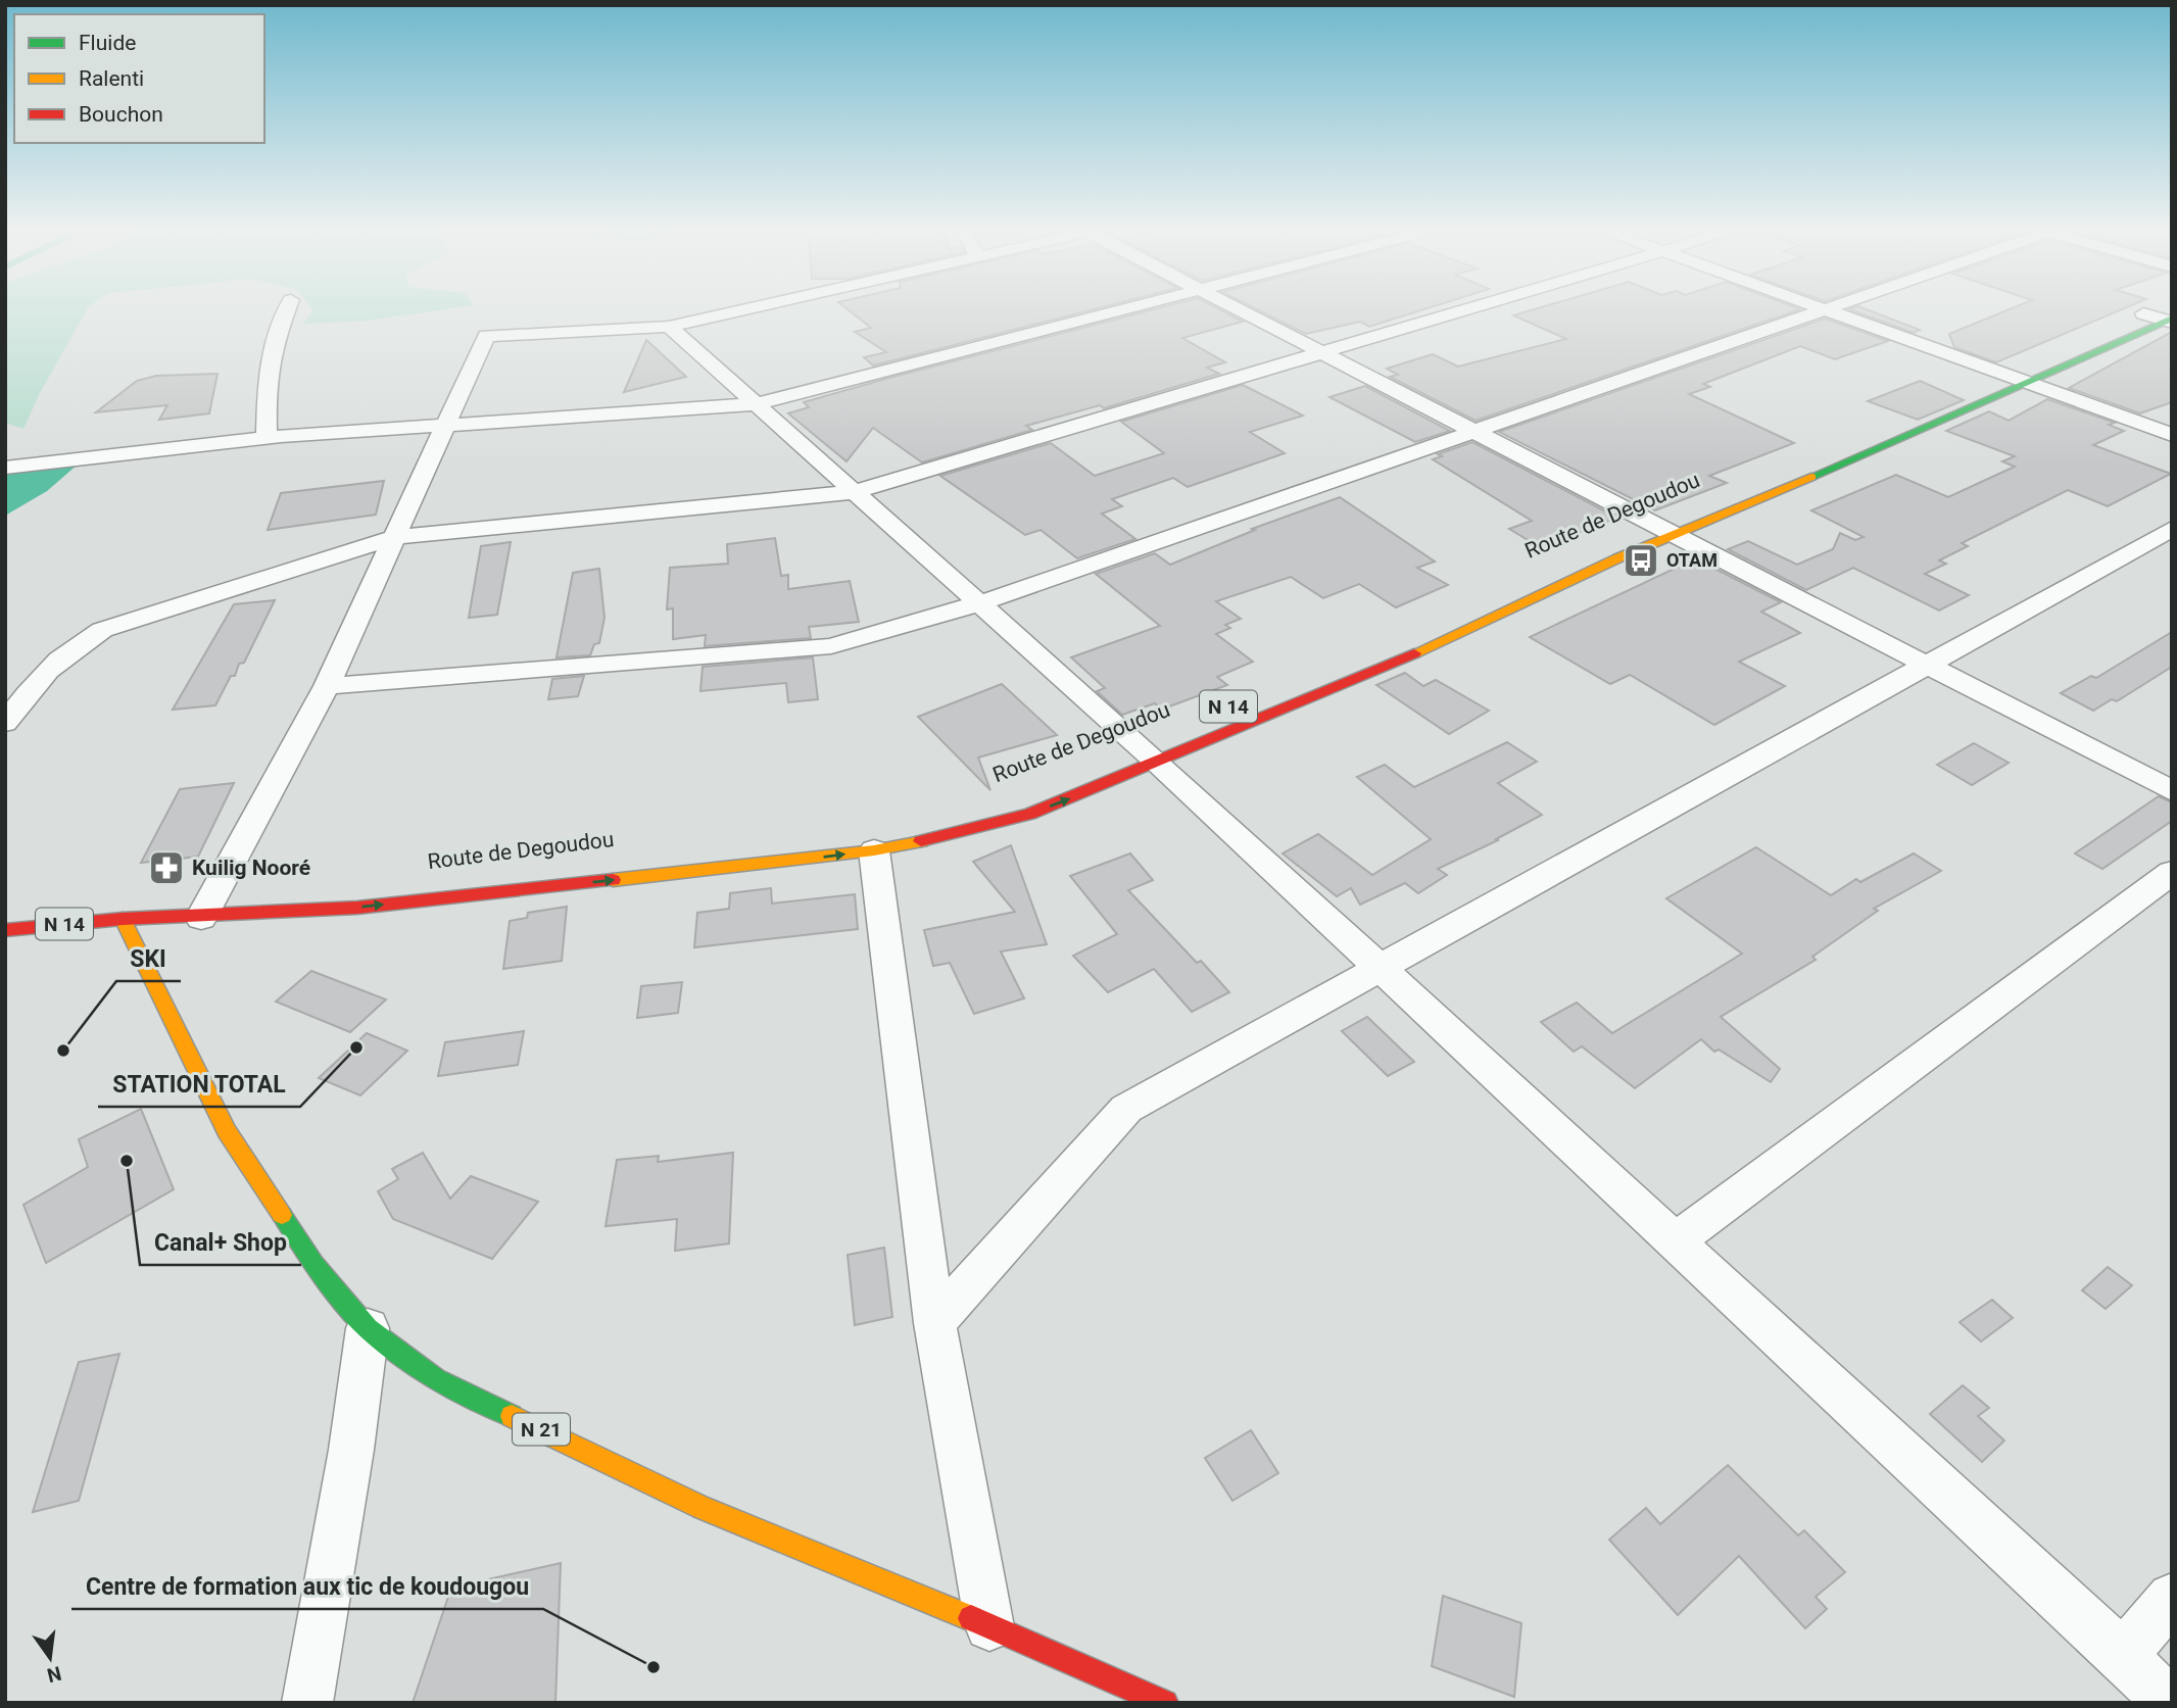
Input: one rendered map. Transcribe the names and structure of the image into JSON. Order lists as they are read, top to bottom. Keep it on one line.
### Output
{"streets":{"main road":["Route de Degoudou","N 14","N 21"]},"crossings":[["Route de Degoudou","N 21"]],"one_way":["Route de Degoudou"],"places":{"bus stop":["OTAM"],"pharmacy":["Kuilig Nooré"],"other":["STATION TOTAL","SKI","Canal+ Shop","Centre de formation aux tic de koudougou"]},"legend":["Fluide","Ralenti","Bouchon"],"north":"bottom"}
